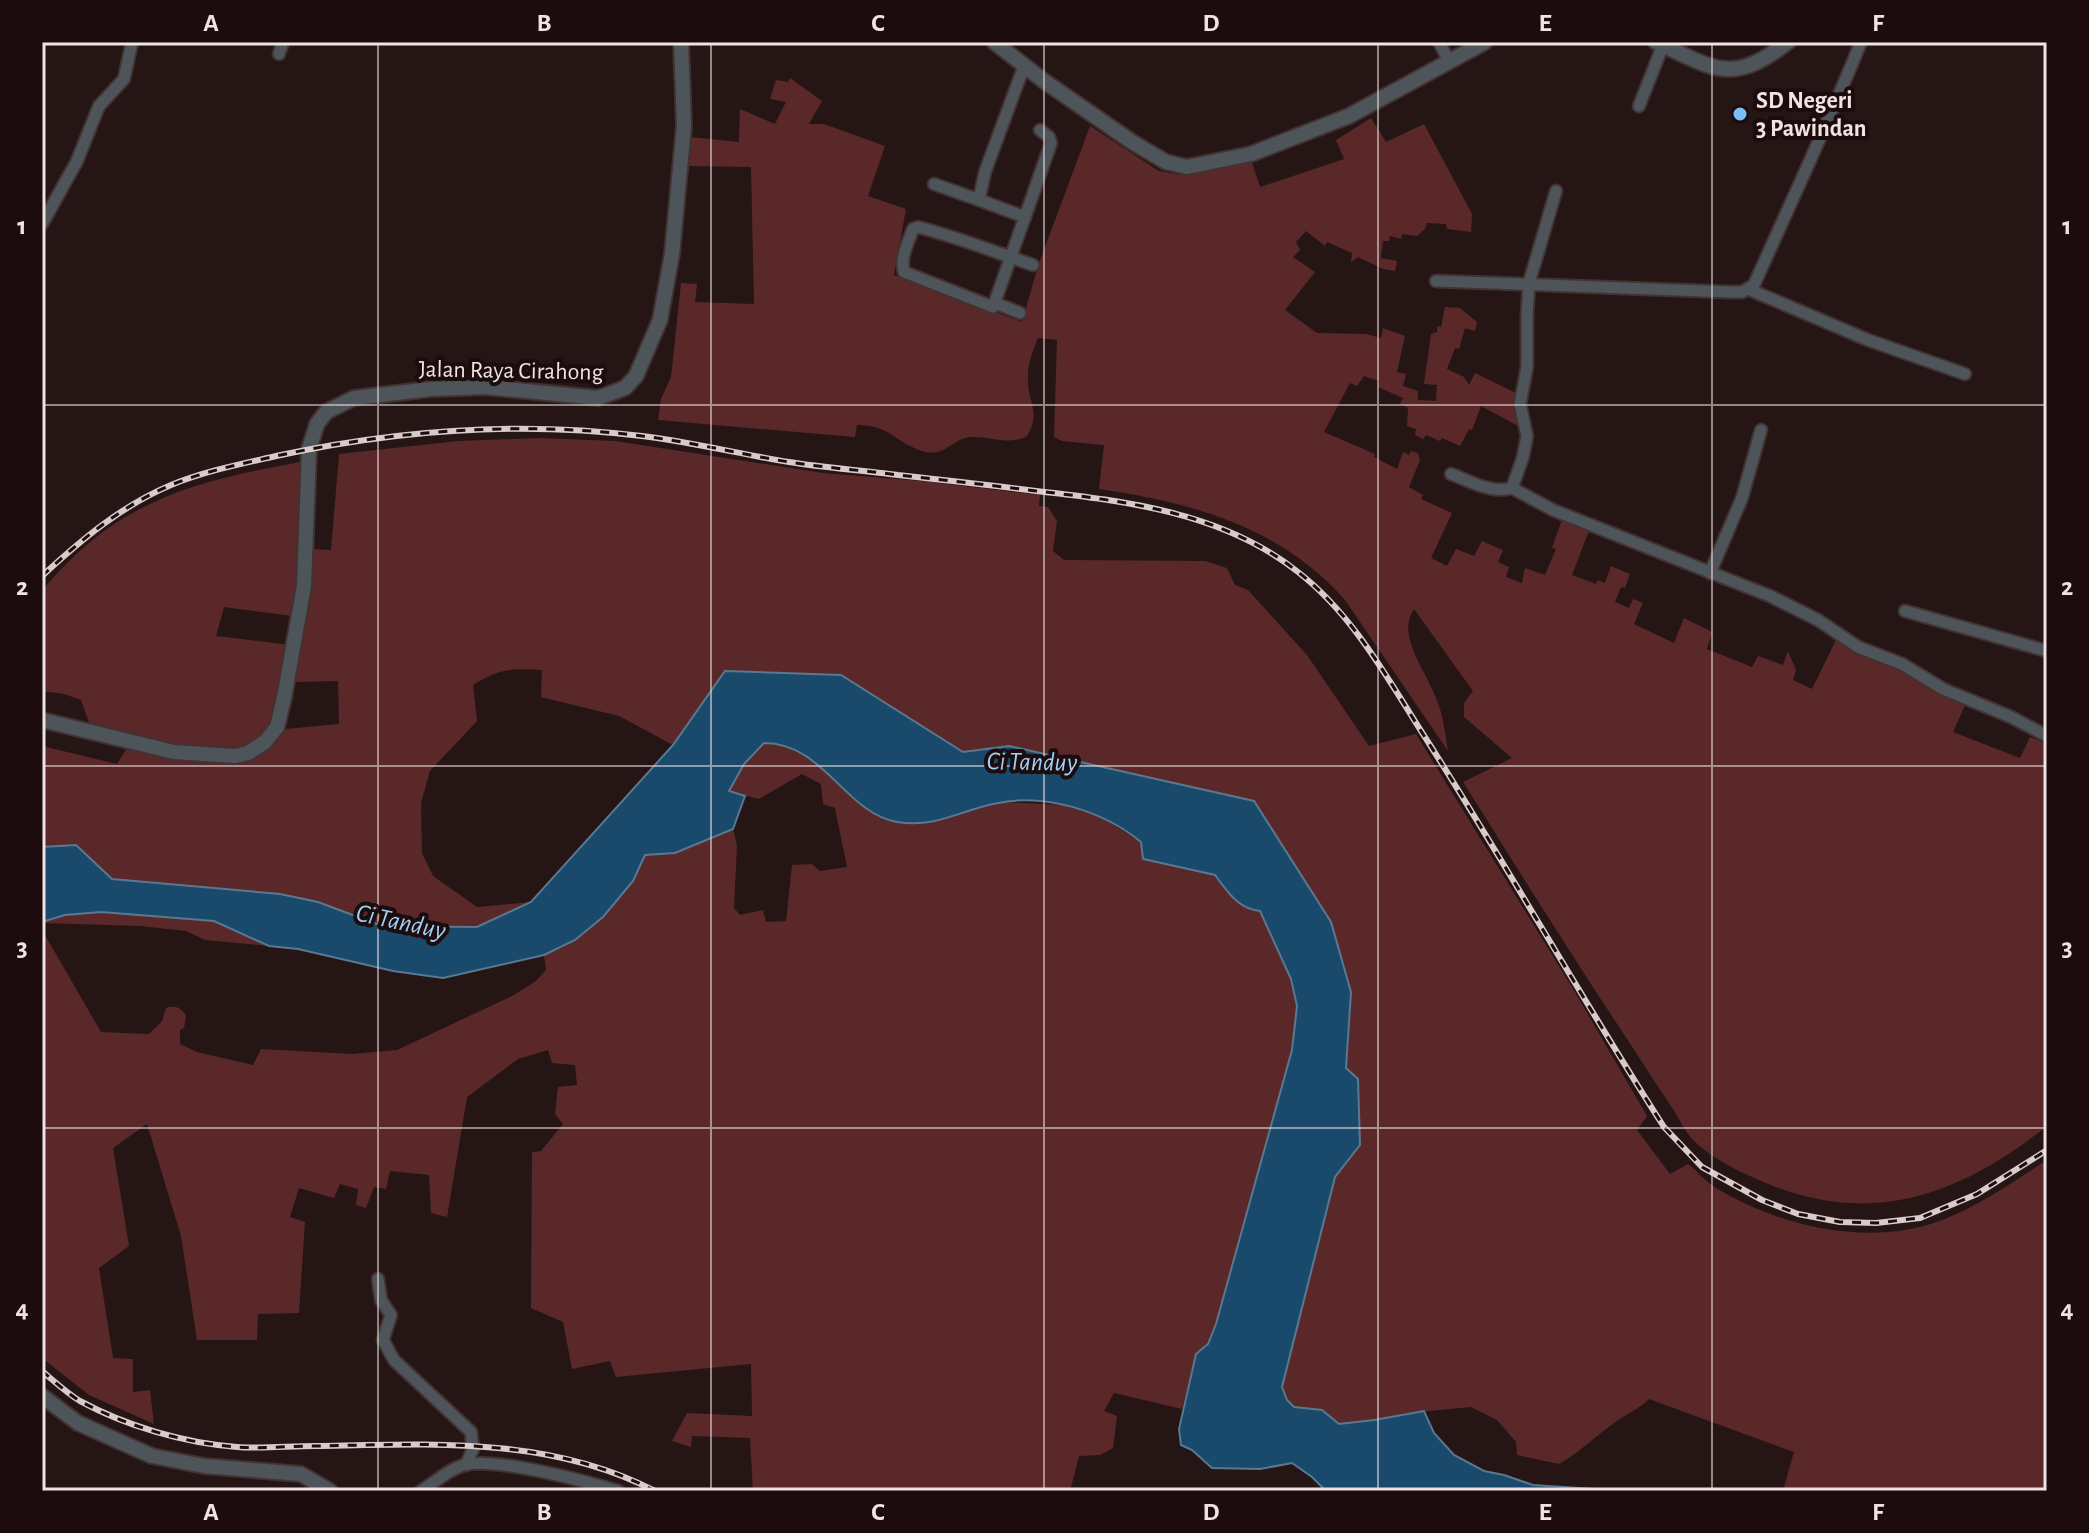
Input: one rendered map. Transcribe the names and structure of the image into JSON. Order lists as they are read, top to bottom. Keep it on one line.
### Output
{"streets":{"street":["Jalan Raya Cirahong"]},"water":["Ci Tanduy"],"places":["SD Negeri 3 Pawindan"],"grid":{"columns":["A","B","C","D","E","F"],"rows":["1","2","3","4"]}}
